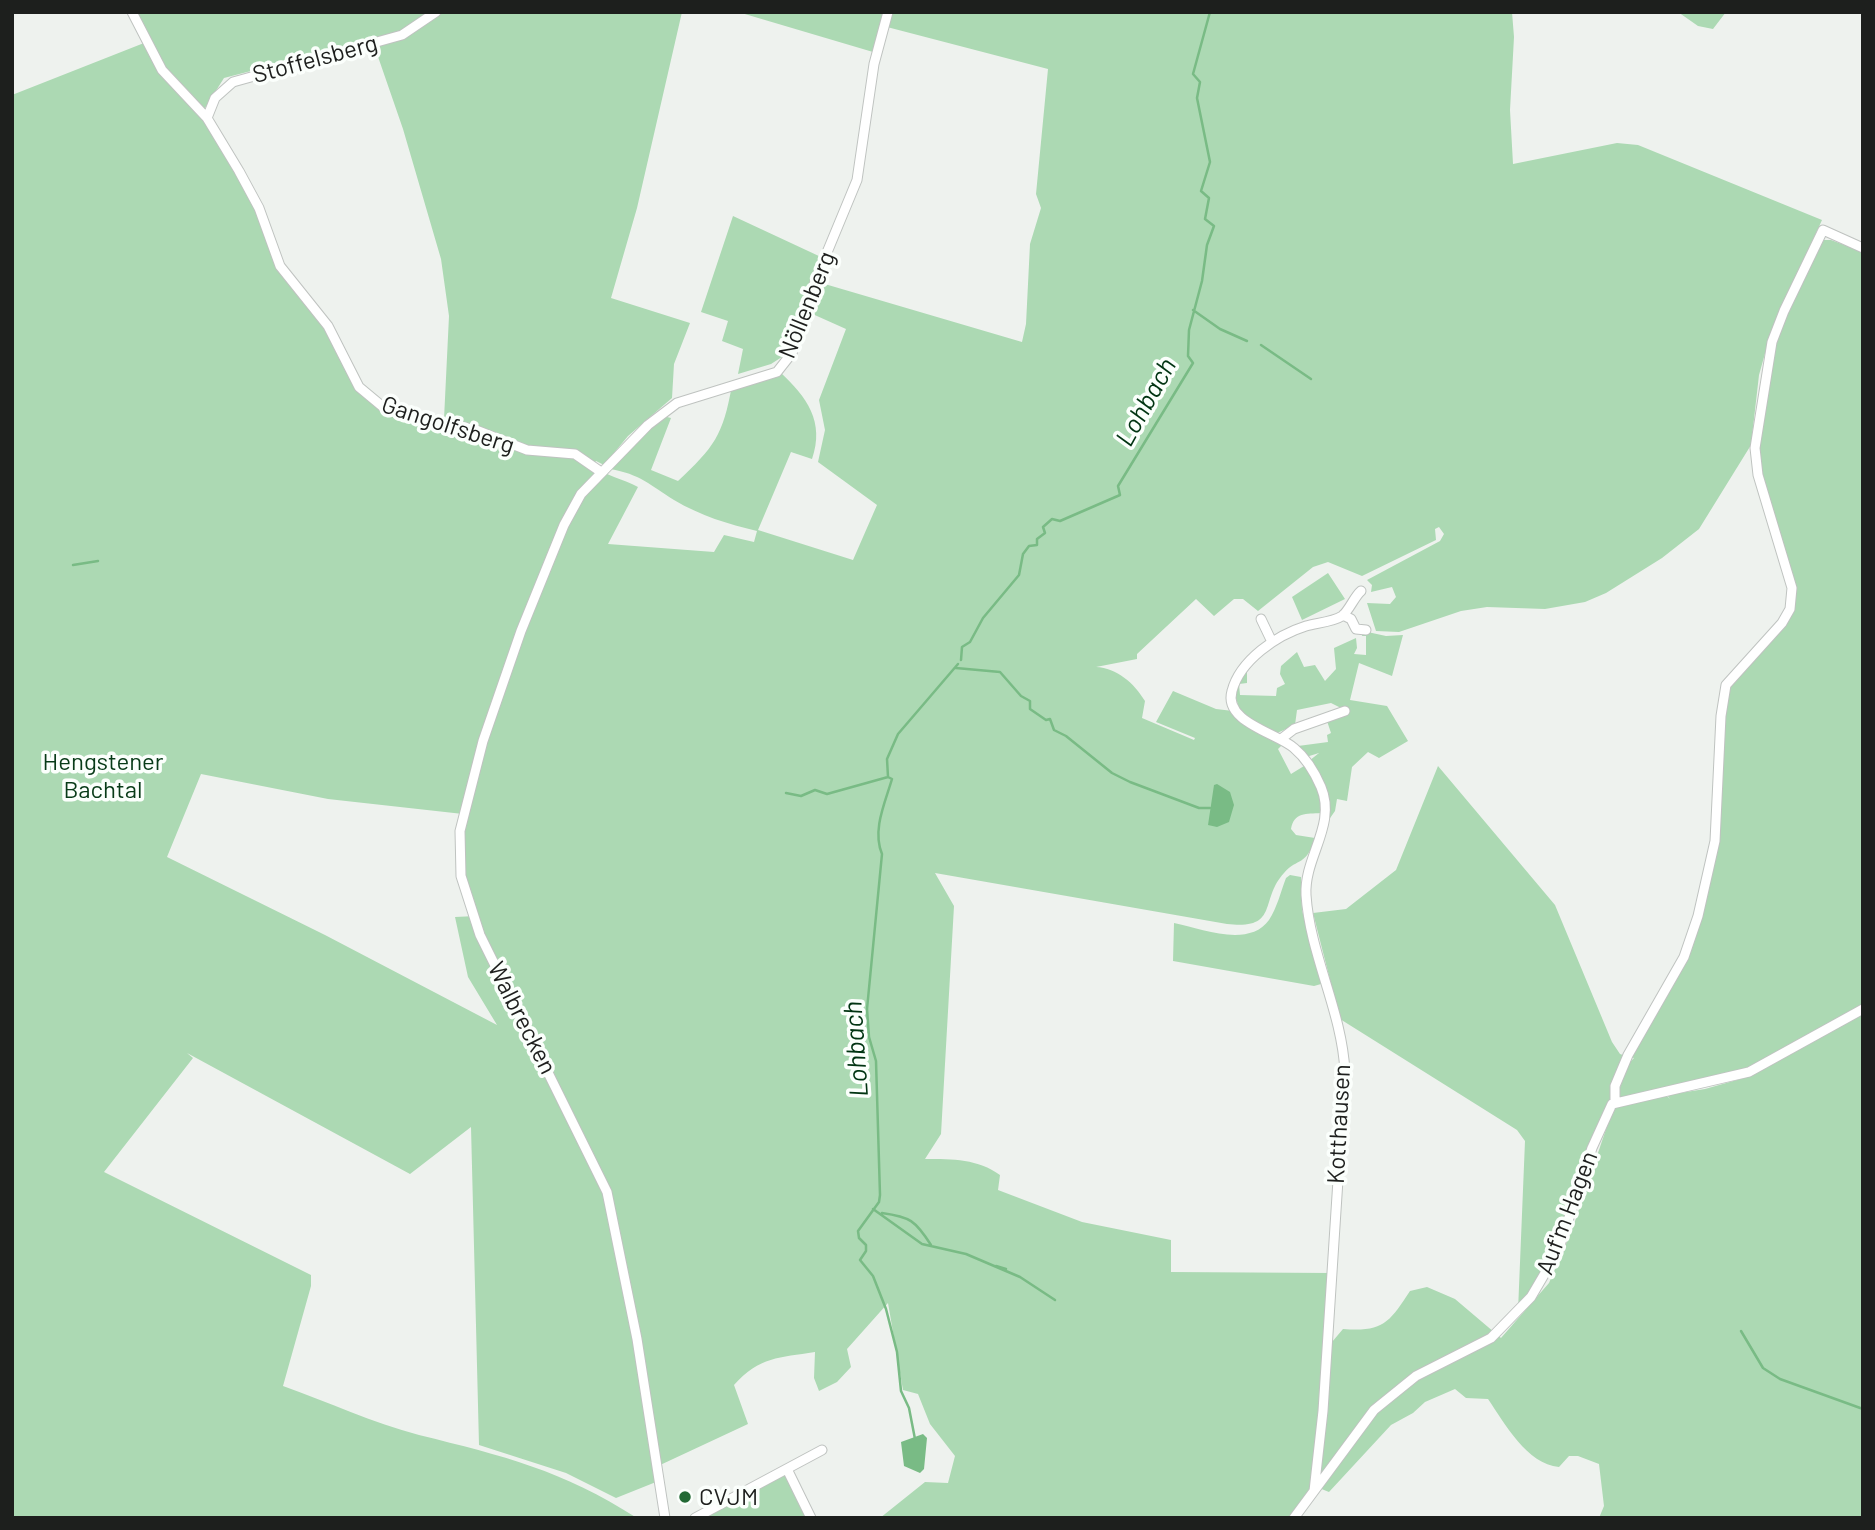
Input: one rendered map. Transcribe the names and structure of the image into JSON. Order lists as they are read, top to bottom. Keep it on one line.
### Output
{"streets":{"street":["Stoffelsberg","Nöllenberg","Gangolfsberg","Walbrecken","Kotthausen","Auf'm Hagen"]},"crossings":[["Stoffelsberg","Gangolfsberg"],["Nöllenberg","Gangolfsberg"],["Nöllenberg","Walbrecken"],["Kotthausen","Auf'm Hagen"]],"water":["Lohbach"],"parks":["Hengstener Bachtal"],"places":["CVJM"]}
